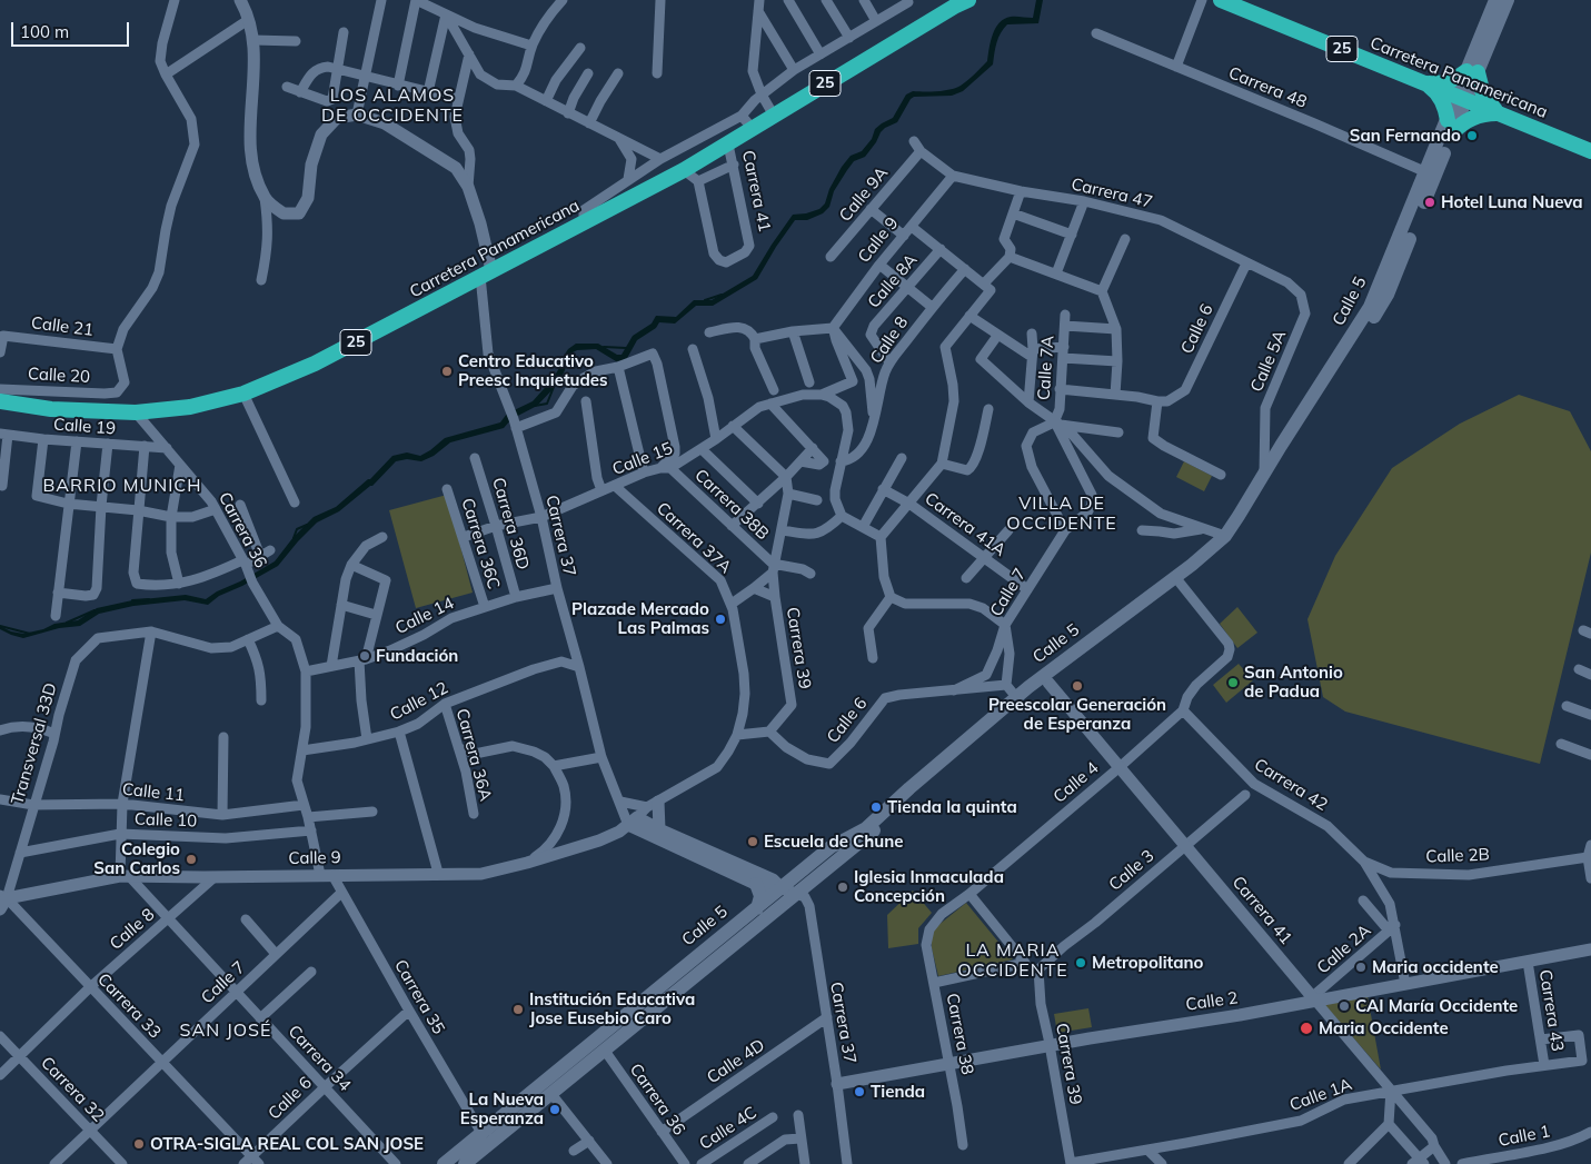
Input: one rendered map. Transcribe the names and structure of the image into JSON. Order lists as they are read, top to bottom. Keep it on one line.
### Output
{"streets":{"highway":["25","Carretera Panamericana"],"main road":["Calle 5"],"street":["Carrera 48","Carrera 41","Carrera 47","Calle 9A","Calle 9","Calle 8A","Calle 21","Calle 6","Calle 8","Calle 5A","Calle 7A","Calle 20","Calle 19","Calle 15","Carrera 38B","Carrera 36D","Carrera 41A","Carrera 36","Carrera 37","Carrera 37A","Carrera 36C","Calle 7","Calle 14","Carrera 39","Calle 12","Transversal 33D","Carrera 36A","Calle 4","Carrera 42","Calle 11","Calle 10","Calle 2B","Calle 3","Calle 2A","Carrera 35","Calle 2","Carrera 33","Carrera 43","Carrera 38","Carrera 34","Calle 4D","Carrera 32","Calle 1A","Calle 4C","Calle 1"]},"crossings":[["Carretera Panamericana","Carrera 41"],["Carretera Panamericana","Calle 5"],["Carretera Panamericana","Carrera 36"],["Carretera Panamericana","Carrera 37"],["Carrera 48","Calle 5"],["Carrera 41","Calle 5"],["Carrera 41","Calle 4"],["Carrera 41","Calle 3"],["Carrera 41","Calle 2A"],["Carrera 41","Calle 2"],["Carrera 41","Calle 1A"],["Carrera 47","Calle 9A"],["Carrera 47","Calle 9"],["Carrera 47","Calle 6"],["Carrera 47","Calle 5A"],["Calle 9","Calle 8"],["Calle 9","Calle 15"],["Calle 9","Carrera 37"],["Calle 9","Carrera 37A"],["Calle 9","Transversal 33D"],["Calle 9","Carrera 35"],["Calle 9","Carrera 33"],["Calle 9","Carrera 34"],["Calle 8A","Calle 8"],["Calle 5","Calle 5A"],["Calle 5","Carrera 36"],["Calle 5","Carrera 37"],["Calle 5","Calle 4"],["Calle 5","Carrera 35"],["Calle 21","Calle 20"],["Calle 6","Calle 7"],["Calle 6","Carrera 39"],["Calle 6","Carrera 35"],["Calle 6","Carrera 33"],["Calle 6","Carrera 34"],["Calle 8","Calle 15"],["Calle 8","Carrera 33"],["Calle 8","Carrera 34"],["Calle 8","Carrera 32"],["Calle 7A","Calle 7"],["Calle 19","Carrera 36"],["Calle 15","Carrera 38B"],["Calle 15","Carrera 36D"],["Calle 15","Carrera 37"],["Calle 15","Carrera 37A"],["Calle 15","Carrera 36C"],["Carrera 38B","Carrera 39"],["Carrera 36D","Calle 14"],["Carrera 41A","Calle 7"],["Carrera 36","Calle 14"],["Carrera 36","Carrera 35"],["Carrera 36","Calle 4D"],["Carrera 37","Carrera 37A"],["Carrera 37","Calle 14"],["Carrera 37","Calle 12"],["Carrera 37","Calle 2"],["Carrera 37","Calle 4D"],["Carrera 36C","Calle 14"],["Calle 7","Carrera 35"],["Calle 7","Carrera 33"],["Calle 7","Carrera 34"],["Calle 7","Carrera 32"],["Calle 14","Carrera 35"],["Carrera 39","Calle 3"],["Carrera 39","Calle 2"],["Carrera 39","Calle 1A"],["Calle 12","Carrera 36A"],["Calle 12","Carrera 35"],["Transversal 33D","Calle 11"],["Transversal 33D","Calle 10"],["Transversal 33D","Carrera 33"],["Calle 4","Carrera 42"],["Calle 4","Carrera 38"],["Carrera 42","Calle 2B"],["Carrera 42","Calle 2A"],["Carrera 42","Calle 2"],["Calle 11","Carrera 35"],["Calle 10","Carrera 35"],["Calle 2A","Calle 2"],["Calle 2","Carrera 43"],["Calle 2","Carrera 38"],["Carrera 43","Calle 1A"]],"districts":["LOS ALAMOS DE OCCIDENTE","BARRIO MUNICH","VILLA DE OCCIDENTE","LA MARIA OCCIDENTE","SAN JOSÉ"],"places":["San Fernando","Hotel Luna Nueva","Centro Educativo Preesc Inquietudes","Plazade Mercado Las Palmas","Fundación","San Antonio de Padua","Preescolar Generación de Esperanza","Tienda la quinta","Escuela de Chune","Colegio San Carlos","Iglesia Inmaculada Concepción","Metropolitano","Maria occidente","CAI María Occidente","Institución Educativa Jose Eusebio Caro","Maria Occidente","Tienda","La Nueva Esperanza","OTRA-SIGLA REAL COL SAN JOSE"],"scale_bar":"100 m"}
